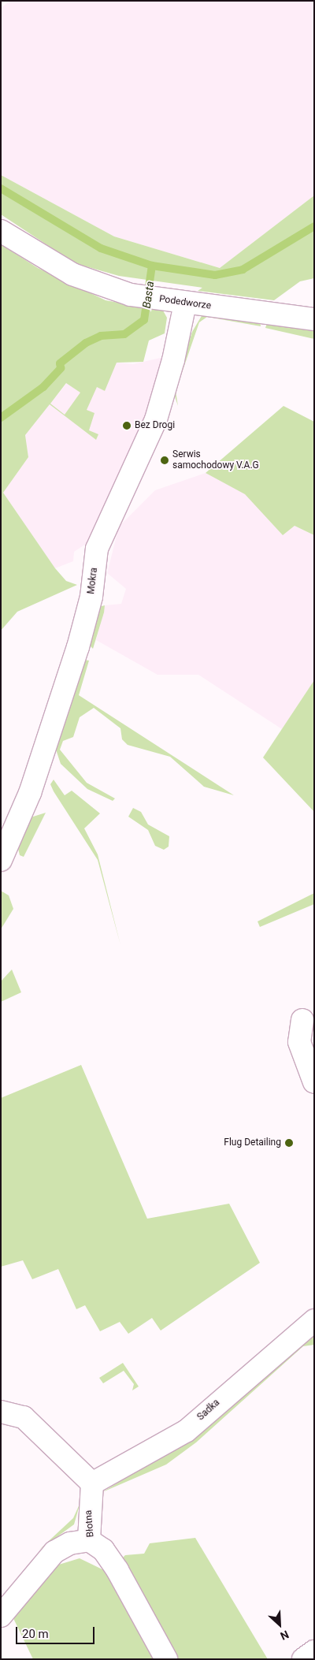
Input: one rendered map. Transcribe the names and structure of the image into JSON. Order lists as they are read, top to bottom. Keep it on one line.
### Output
{"streets":{"street":["Podedworze","Mokra","Sadka","Błotna"]},"crossings":[["Podedworze","Mokra"],["Sadka","Błotna"]],"water":["Basta"],"places":["Bez Drogi","Serwis samochodowy V.A.G","Flug Detailing"],"scale_bar":"20 m","north":"bottom right"}
